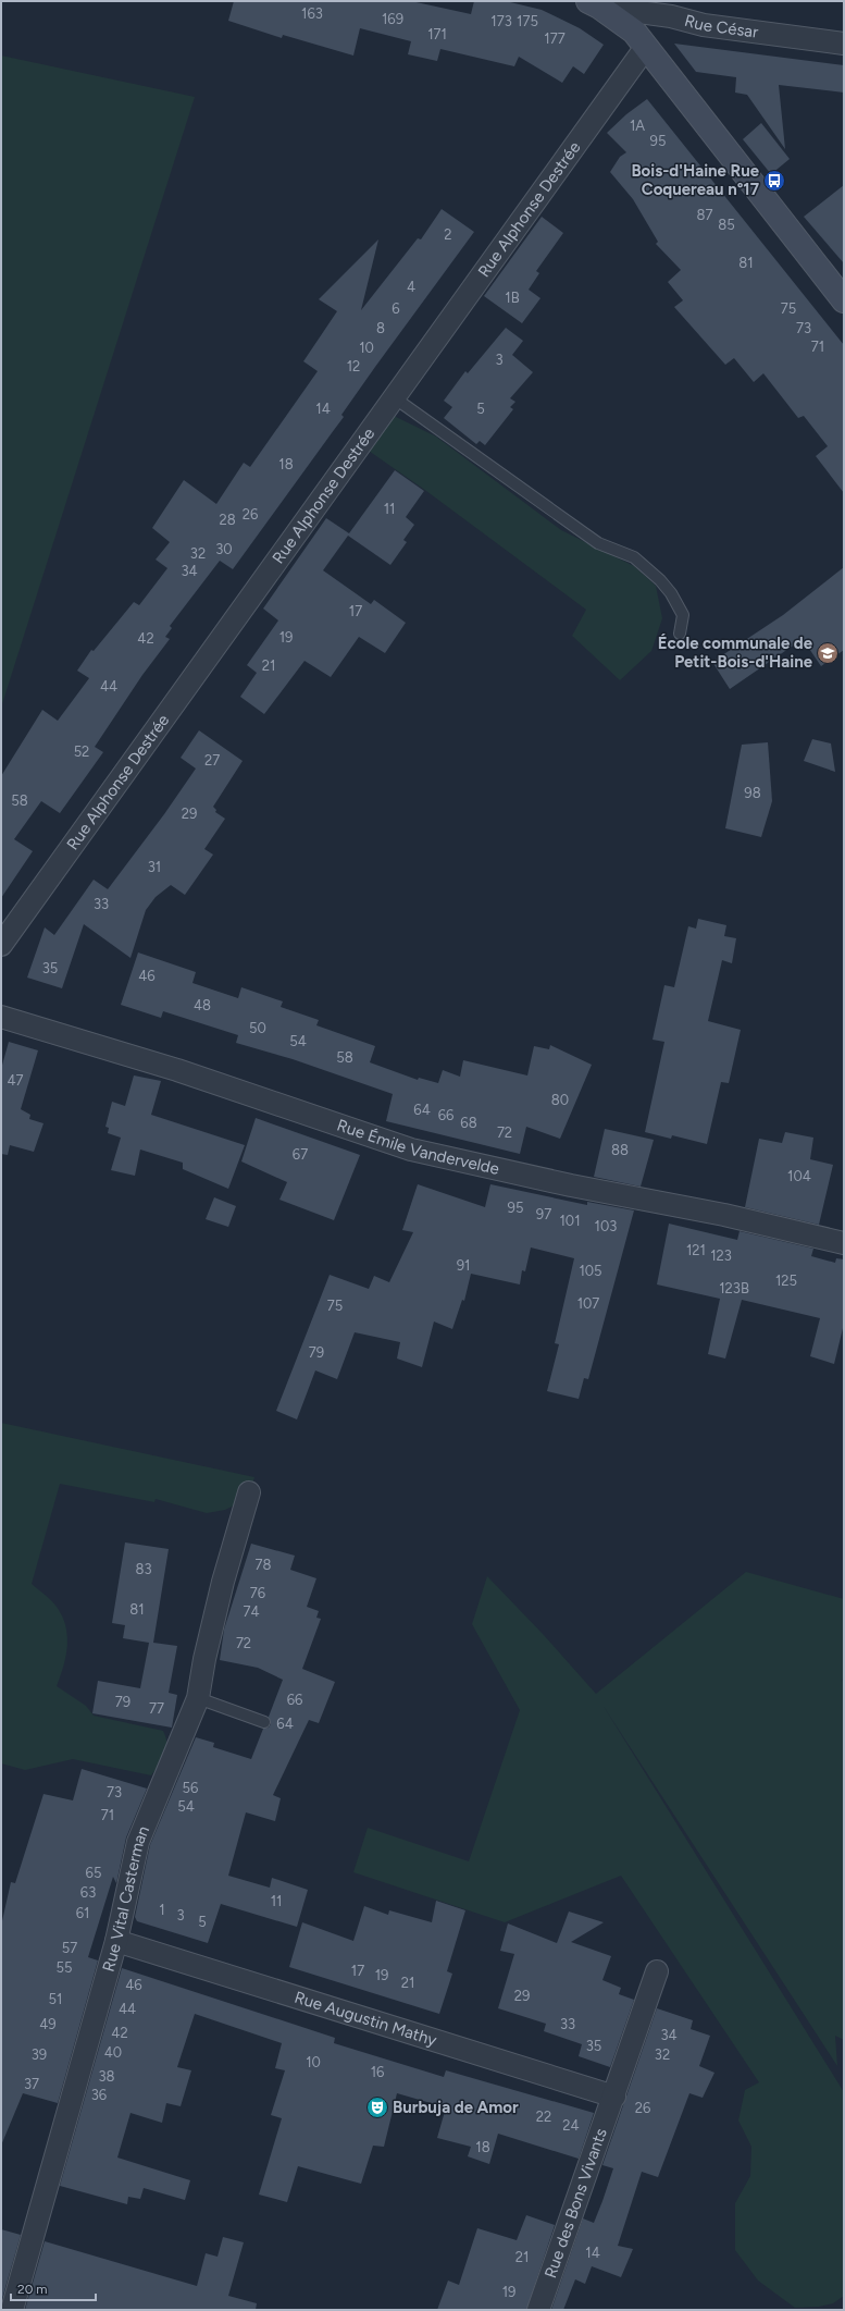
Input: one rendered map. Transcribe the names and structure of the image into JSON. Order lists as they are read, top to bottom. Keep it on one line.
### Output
{"streets":{"street":["Rue César","Rue Alphonse Destrée","Rue Émile Vandervelde","Rue Vital Casterman","Rue Augustin Mathy","Rue des Bons Vivants"]},"crossings":[["Rue Vital Casterman","Rue Augustin Mathy"],["Rue Augustin Mathy","Rue des Bons Vivants"]],"places":{"bus stop":["Bois-d'Haine Rue Coquereau n°17"],"school or university":["École communale de Petit-Bois-d'Haine"],"theatre":["Burbuja de Amor"]},"house_numbers":["163","169","173","175","171","177","1A","95","87","85","2","81","4","1B","6","75","8","73","71","10","3","12","14","5","18","11","26","28","30","32","34","17","19","42","21","44","52","27","98","58","29","31","33","35","46","48","50","54","58","47","80","64","66","68","72","88","67","104","95","97","101","103","121","123","91","105","125","123B","107","75","79","78","83","76","81","74","72","66","79","77","64","56","73","54","71","65","63","11","1","61","3","5","57","55","17","19","21","46","29","51","44","49","33","42","34","35","40","39","32","10","16","38","37","36","26","22","24","18","14","21","19"],"scale_bar":"20 m"}
